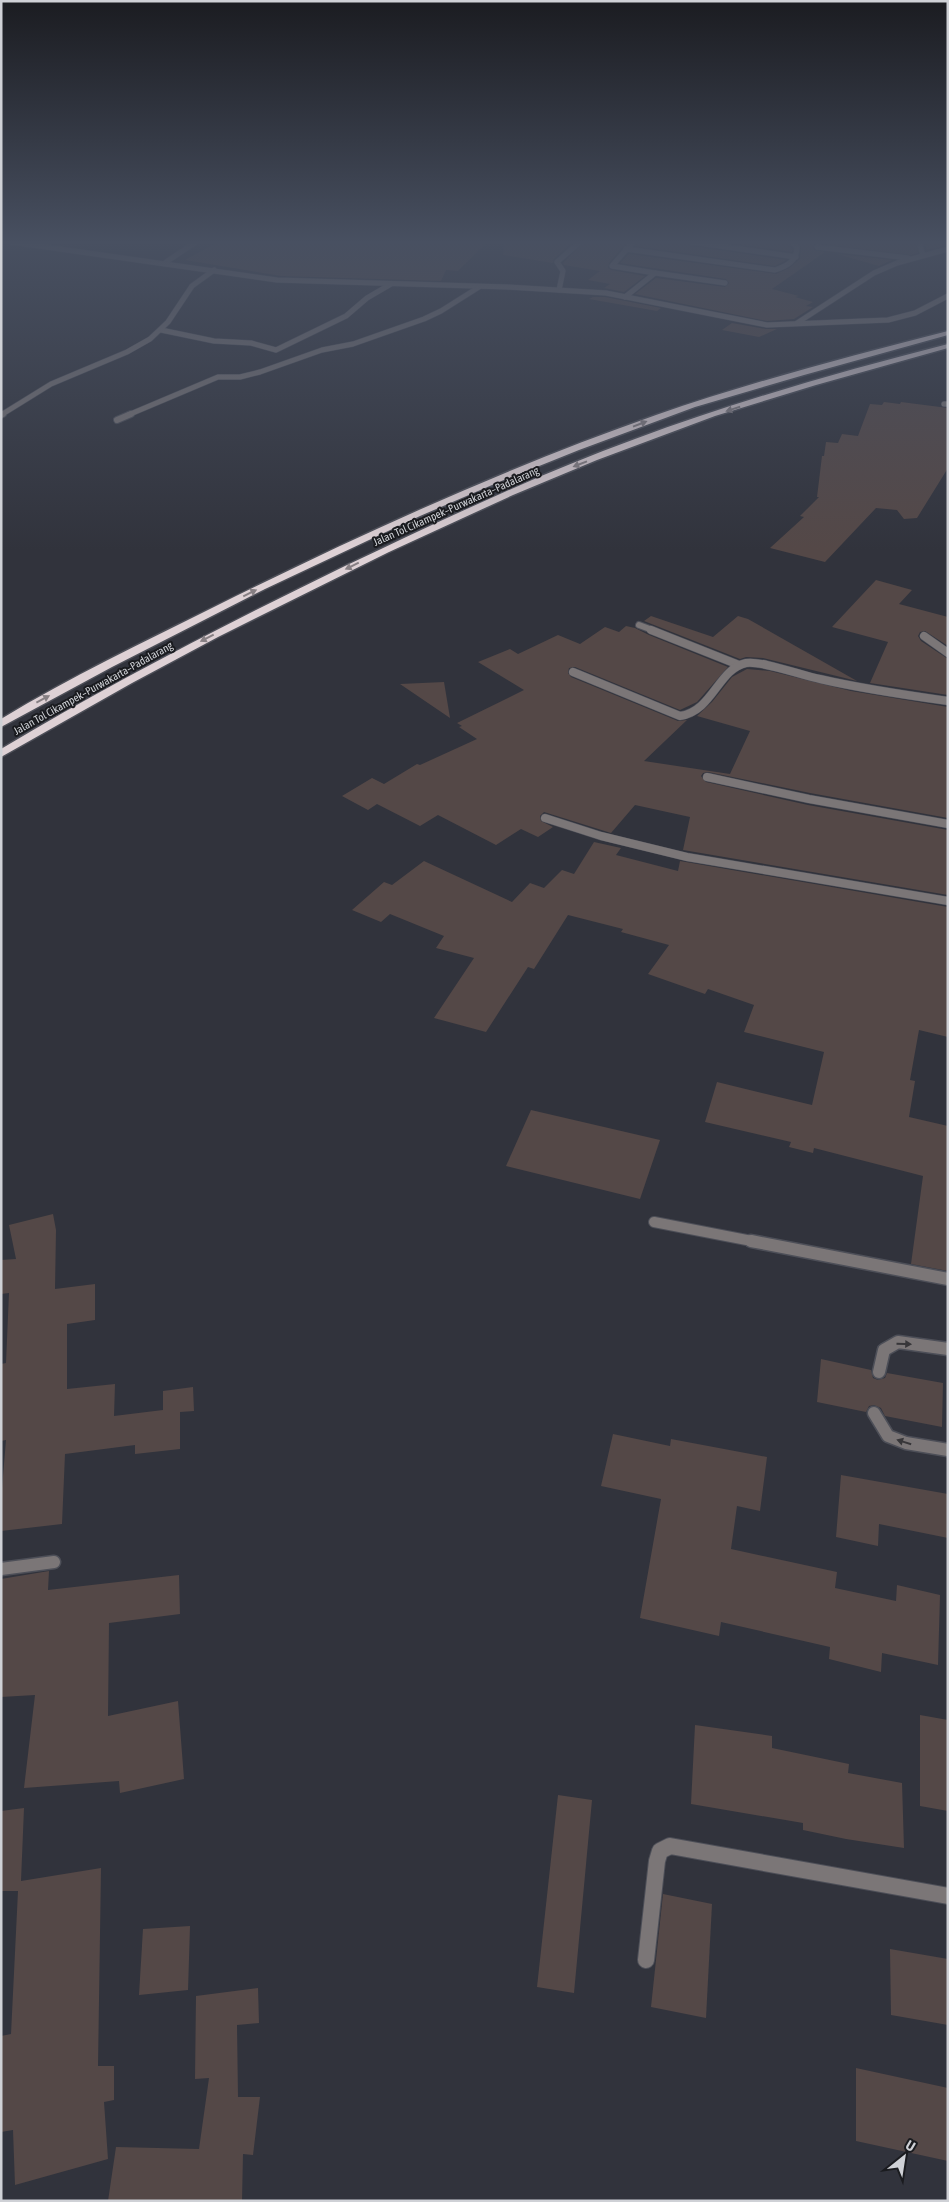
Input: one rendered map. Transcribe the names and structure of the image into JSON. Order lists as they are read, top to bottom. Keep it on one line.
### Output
{"streets":{"highway":["Jalan Tol Cikampek–Purwakarta–Padalarang"]},"north":"top right"}
